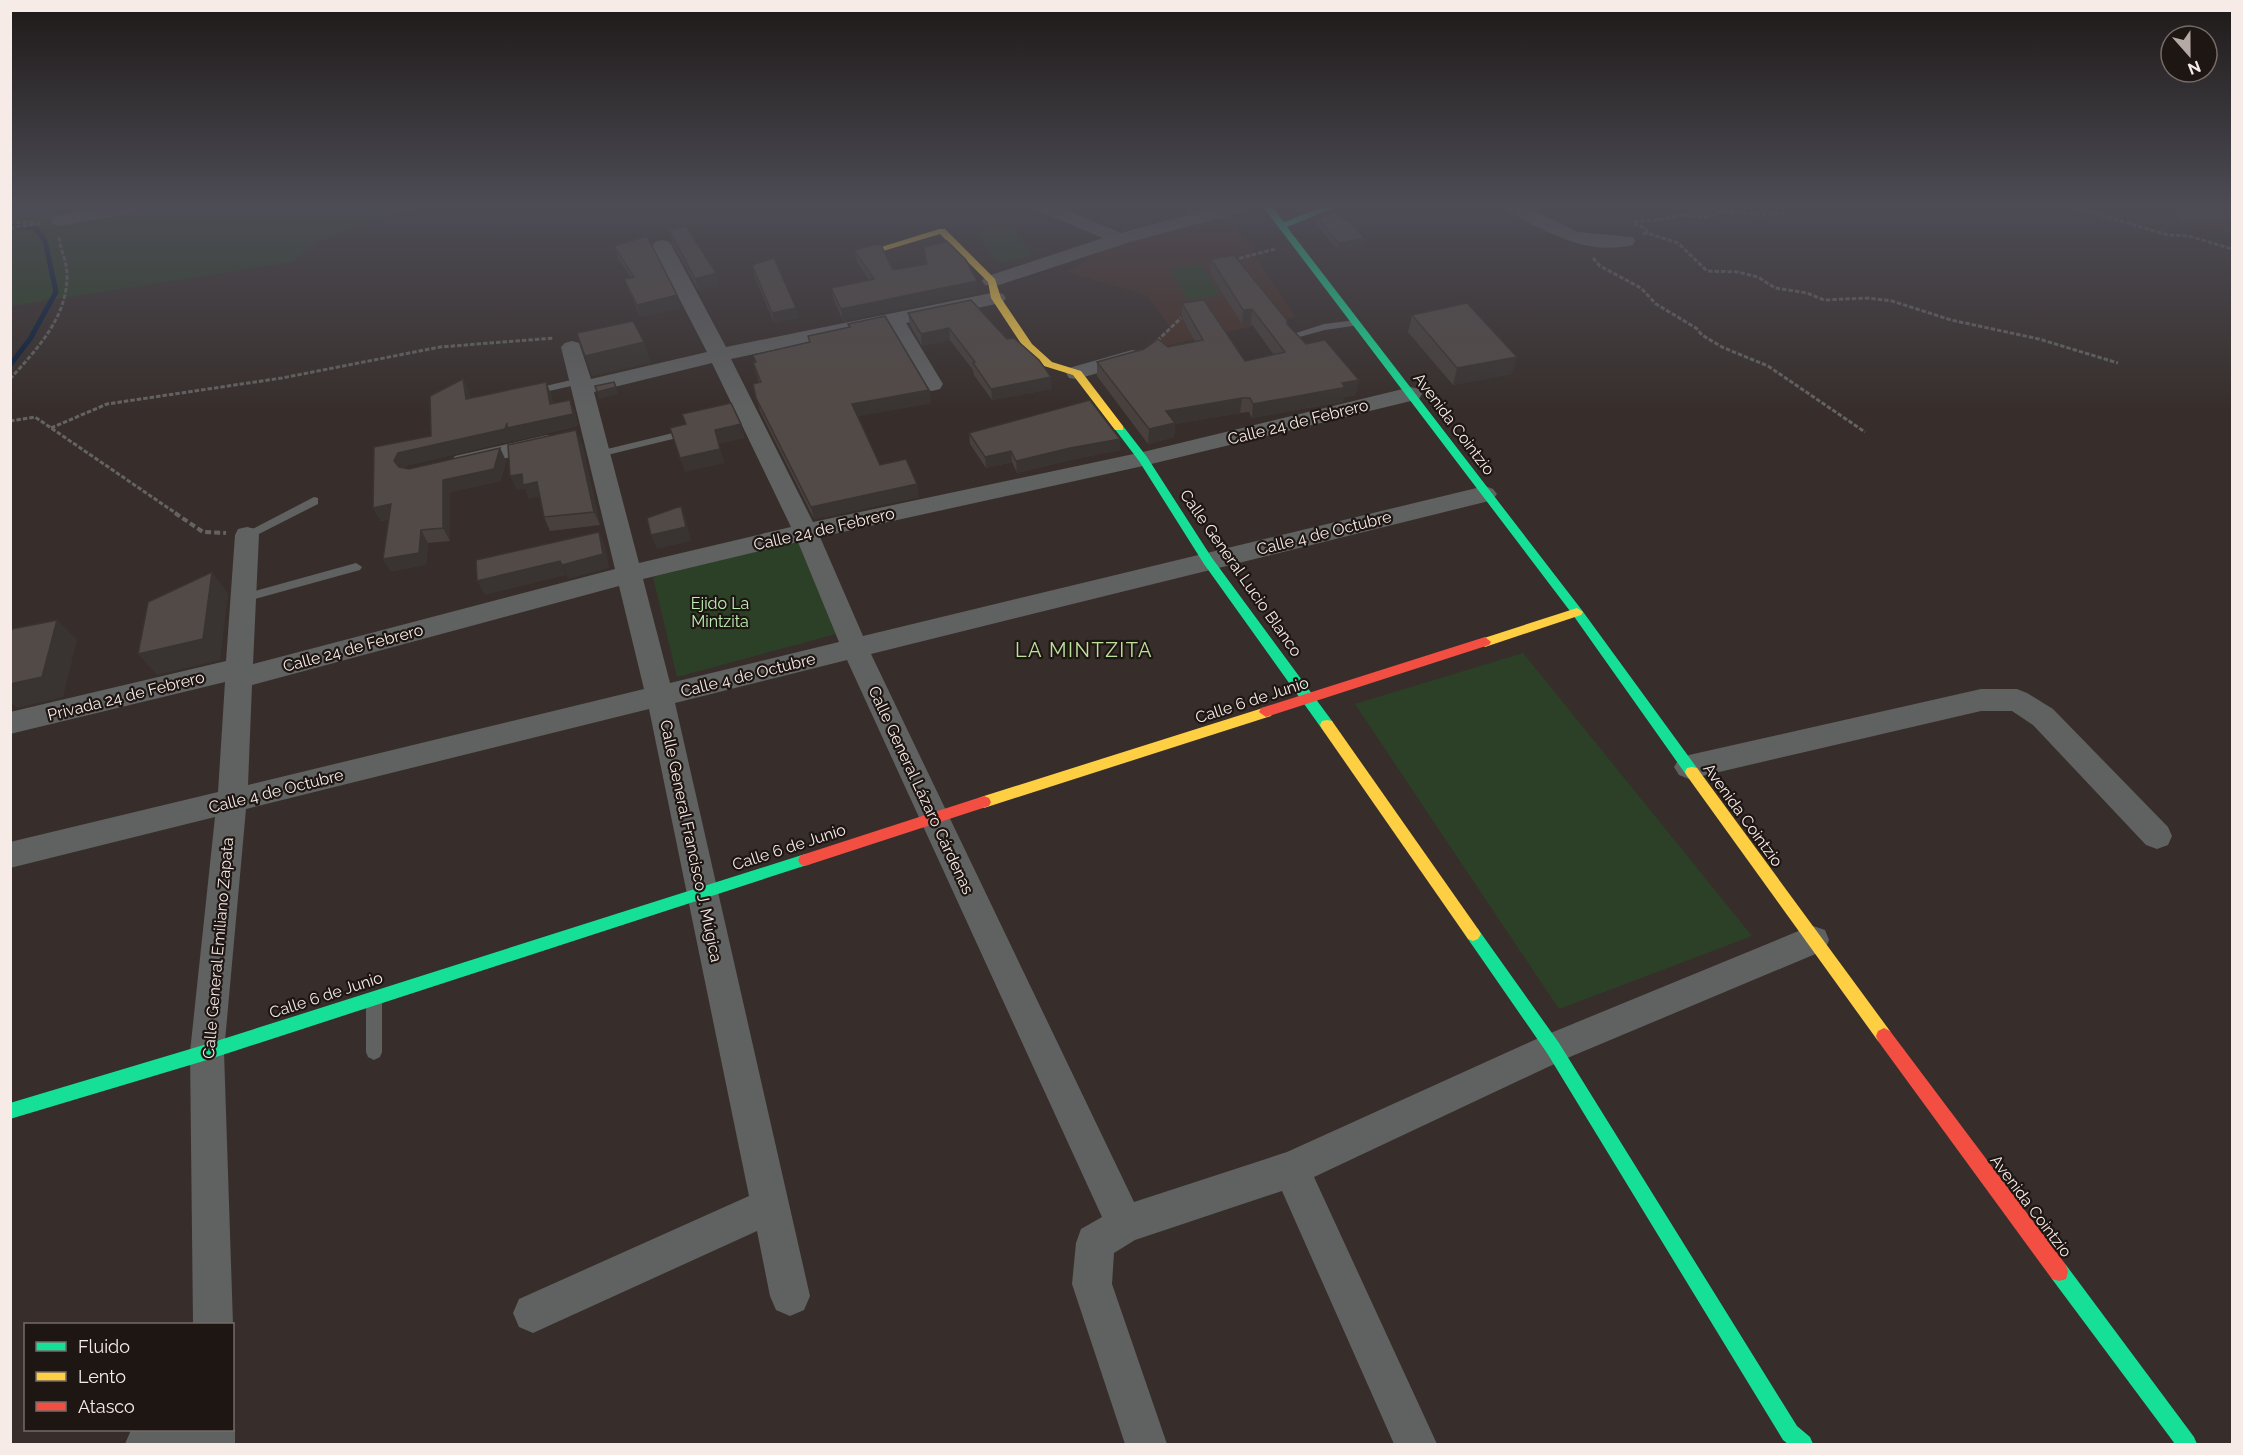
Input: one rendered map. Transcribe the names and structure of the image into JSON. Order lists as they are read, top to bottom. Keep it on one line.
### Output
{"streets":{"street":["Calle 24 de Febrero","Avenida Cointzio","Calle 4 de Octubre","Calle General Lucio Blanco","Privada 24 de Febrero","Calle 6 de Junio","Calle General Lázaro Cárdenas","Calle General Francisco J. Múgica","Calle General Emiliano Zapata"]},"crossings":[["Calle 24 de Febrero","Avenida Cointzio"],["Calle 24 de Febrero","Calle General Lucio Blanco"],["Calle 24 de Febrero","Privada 24 de Febrero"],["Calle 24 de Febrero","Calle General Lázaro Cárdenas"],["Calle 24 de Febrero","Calle General Francisco J. Múgica"],["Calle 24 de Febrero","Calle General Emiliano Zapata"],["Avenida Cointzio","Calle 4 de Octubre"],["Avenida Cointzio","Calle 6 de Junio"],["Calle 4 de Octubre","Calle General Lucio Blanco"],["Calle 4 de Octubre","Calle General Lázaro Cárdenas"],["Calle 4 de Octubre","Calle General Francisco J. Múgica"],["Calle 4 de Octubre","Calle General Emiliano Zapata"],["Calle General Lucio Blanco","Calle 6 de Junio"],["Privada 24 de Febrero","Calle General Emiliano Zapata"],["Calle 6 de Junio","Calle General Lázaro Cárdenas"],["Calle 6 de Junio","Calle General Francisco J. Múgica"],["Calle 6 de Junio","Calle General Emiliano Zapata"]],"districts":["LA MINTZITA"],"parks":["Ejido La Mintzita"],"legend":["Fluido","Lento","Atasco"],"north":"bottom"}
